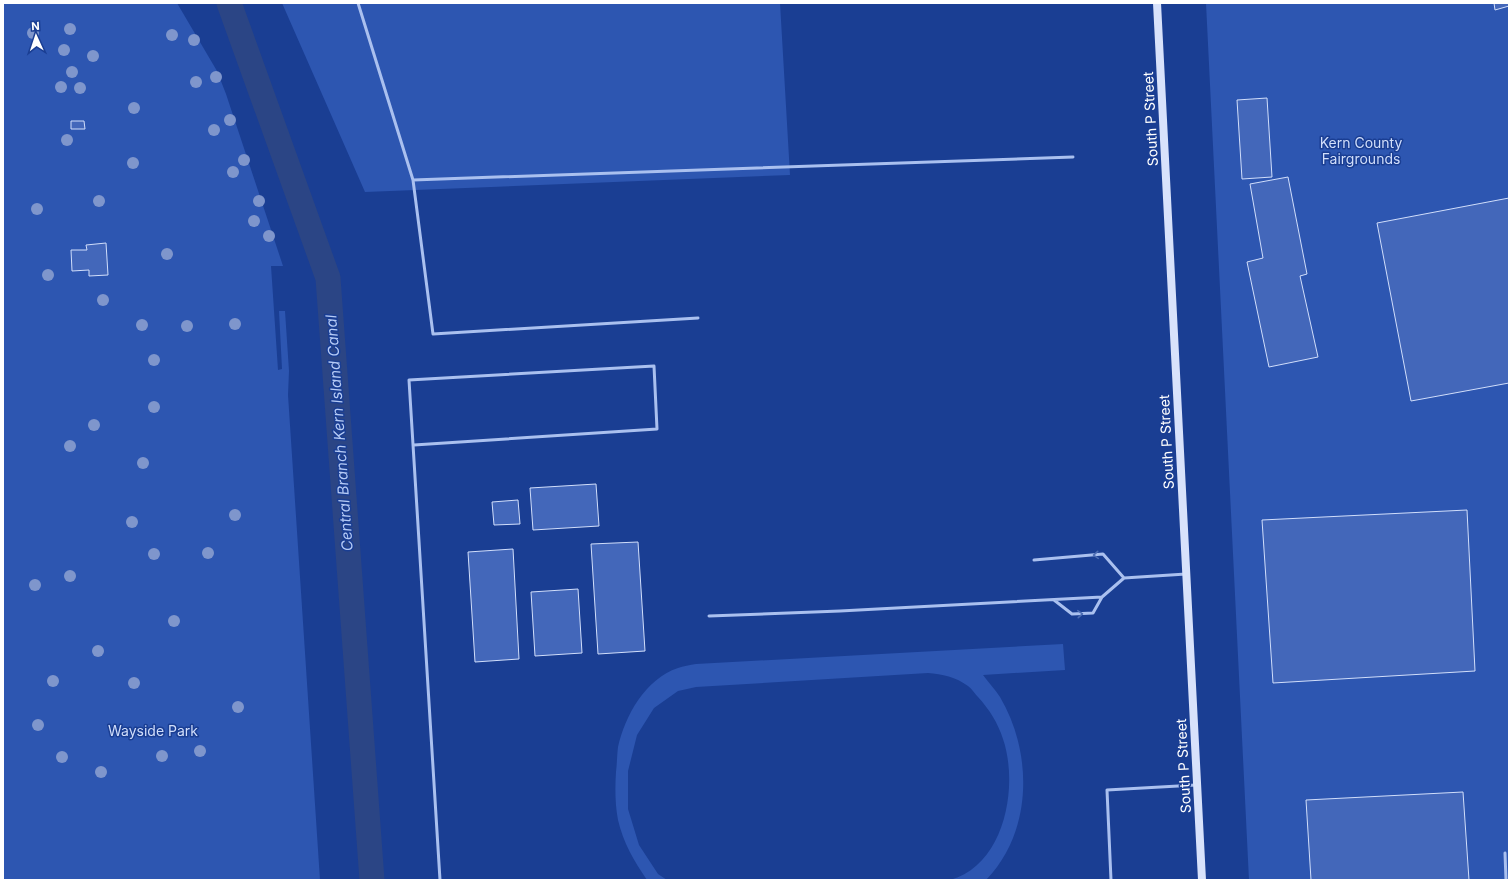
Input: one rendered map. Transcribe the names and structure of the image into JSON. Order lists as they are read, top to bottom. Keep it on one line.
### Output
{"streets":{"street":["South P Street"]},"water":["Central Branch Kern Island Canal"],"parks":["Kern County Fairgrounds","Wayside Park"],"north":"top"}
